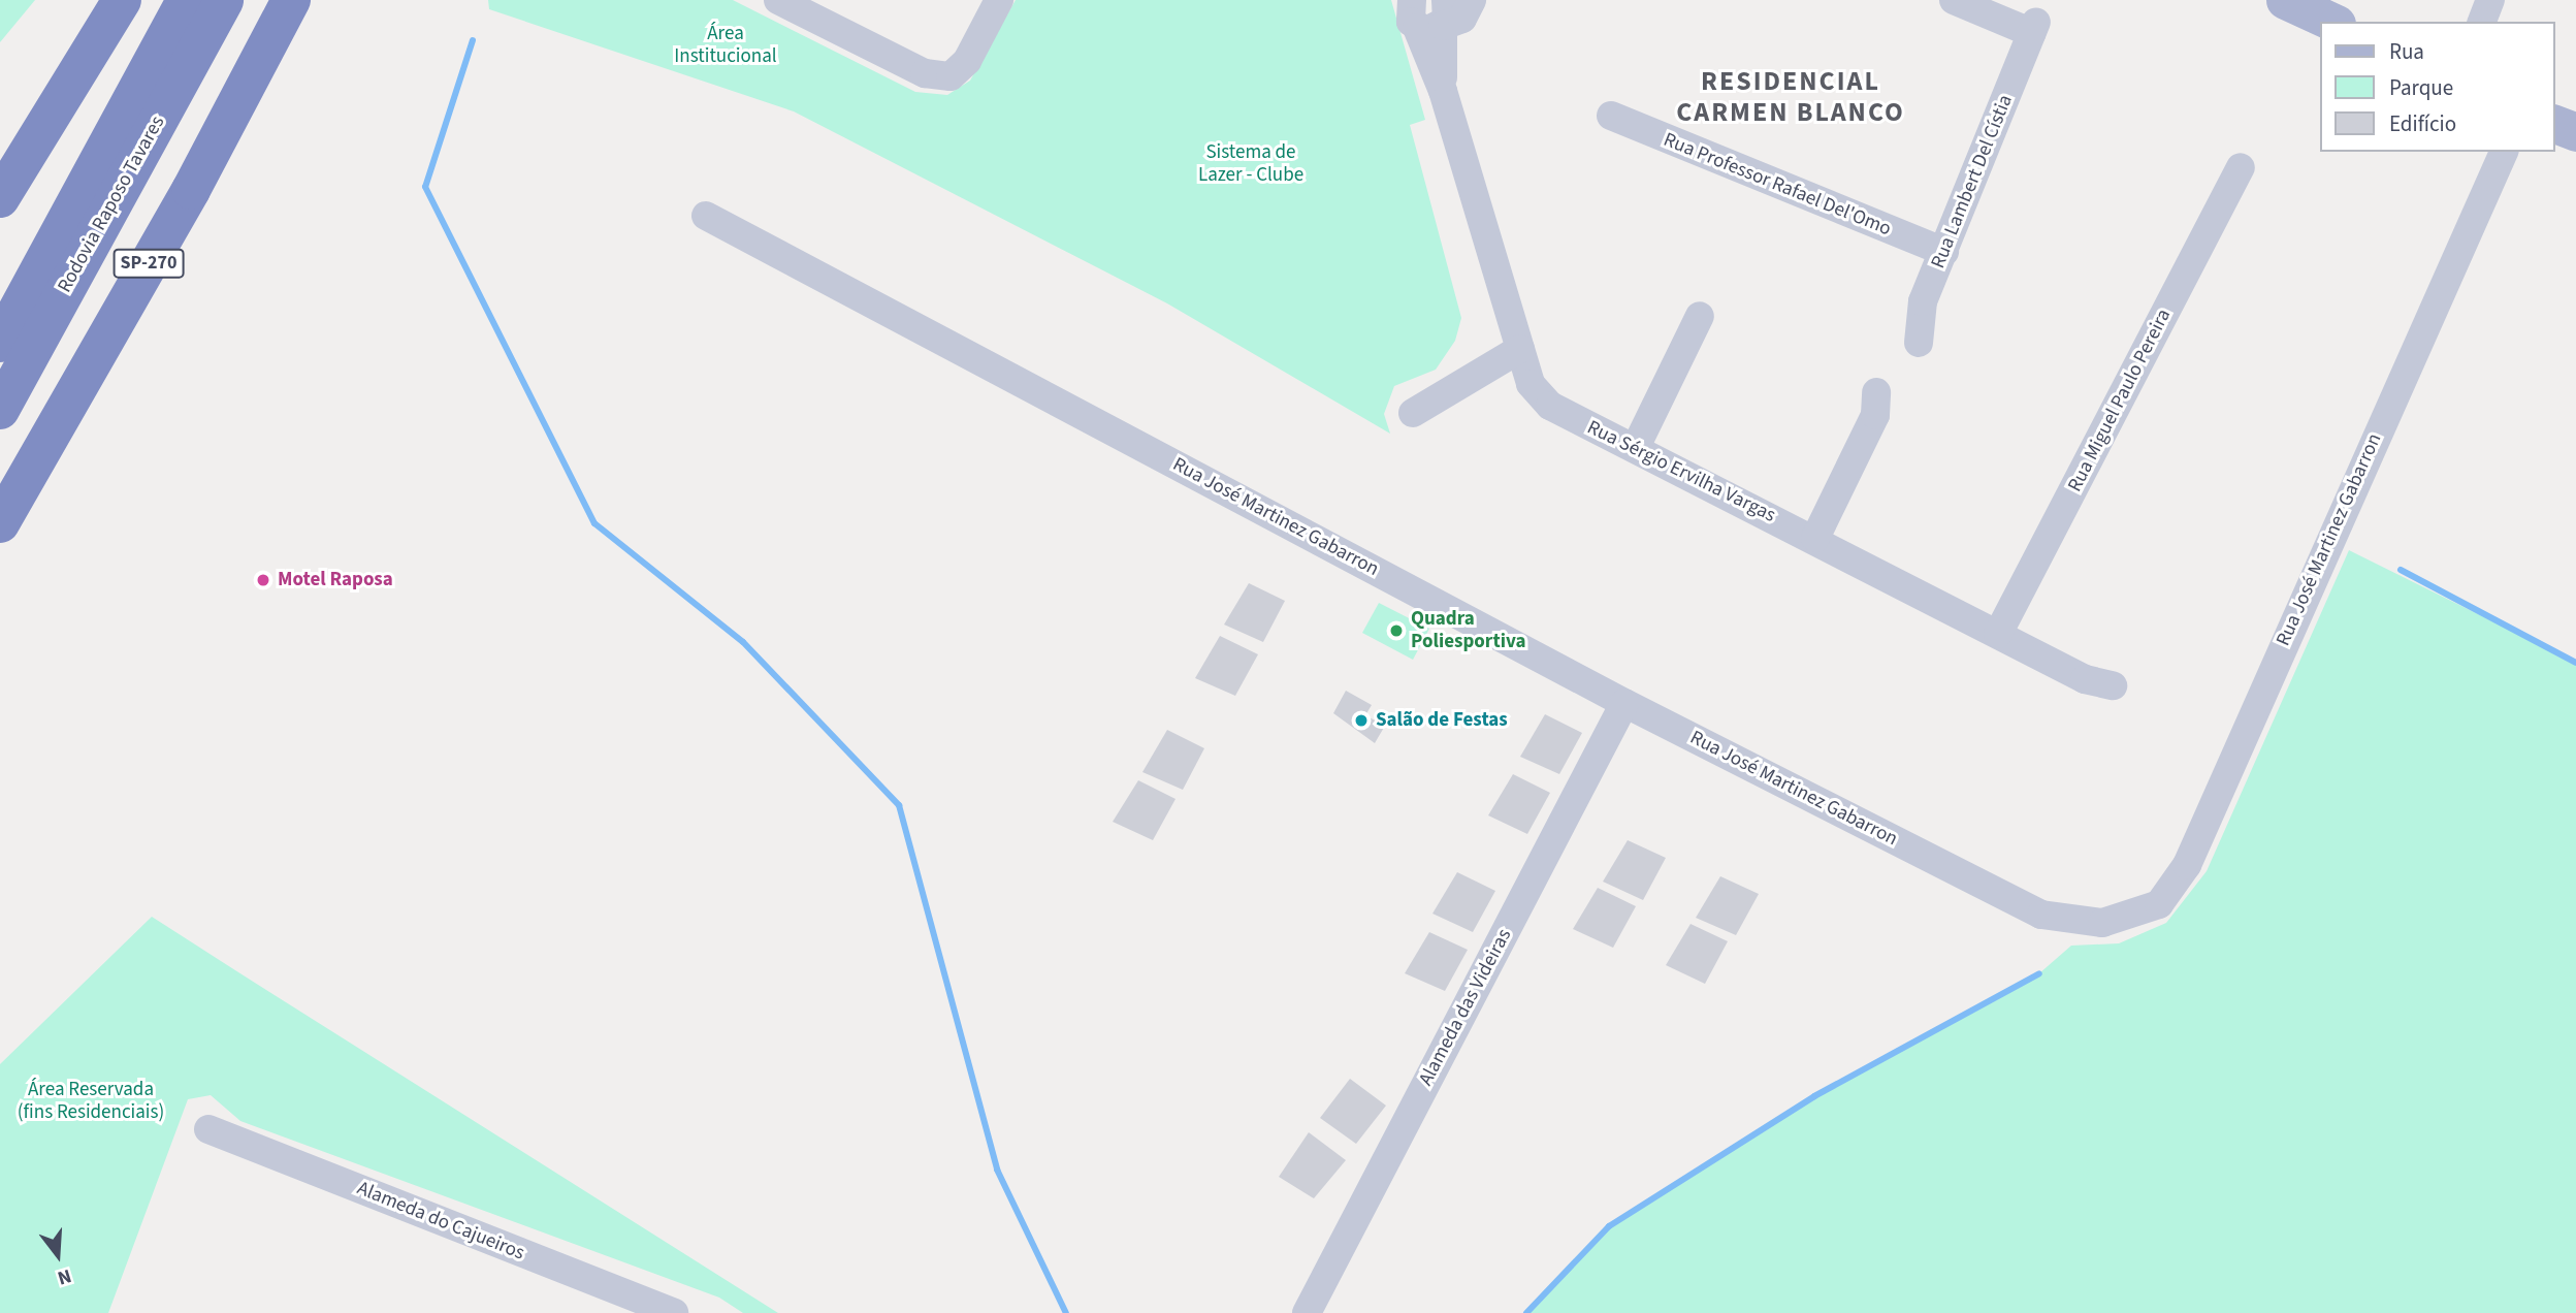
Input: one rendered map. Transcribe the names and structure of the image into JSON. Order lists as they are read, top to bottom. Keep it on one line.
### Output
{"streets":{"highway":["Rodovia Raposo Tavares","SP-270"],"street":["Rua Lambert Del Cístia","Rua Professor Rafael Del'Omo","Rua Miguel Paulo Pereira","Rua Sérgio Ervilha Vargas","Rua José Martinez Gabarron","Alameda das Videiras","Alameda do Cajueiros"]},"crossings":[["Rua Lambert Del Cístia","Rua Professor Rafael Del'Omo"],["Rua Miguel Paulo Pereira","Rua Sérgio Ervilha Vargas"],["Rua José Martinez Gabarron","Alameda das Videiras"]],"districts":["RESIDENCIAL CARMEN BLANCO"],"parks":["Área Institucional","Sistema de Lazer - Clube","Área Reservada (fins Residenciais)"],"places":["Motel Raposa","Quadra Poliesportiva","Salão de Festas"],"legend":["Rua","Parque","Edifício"],"north":"bottom"}
